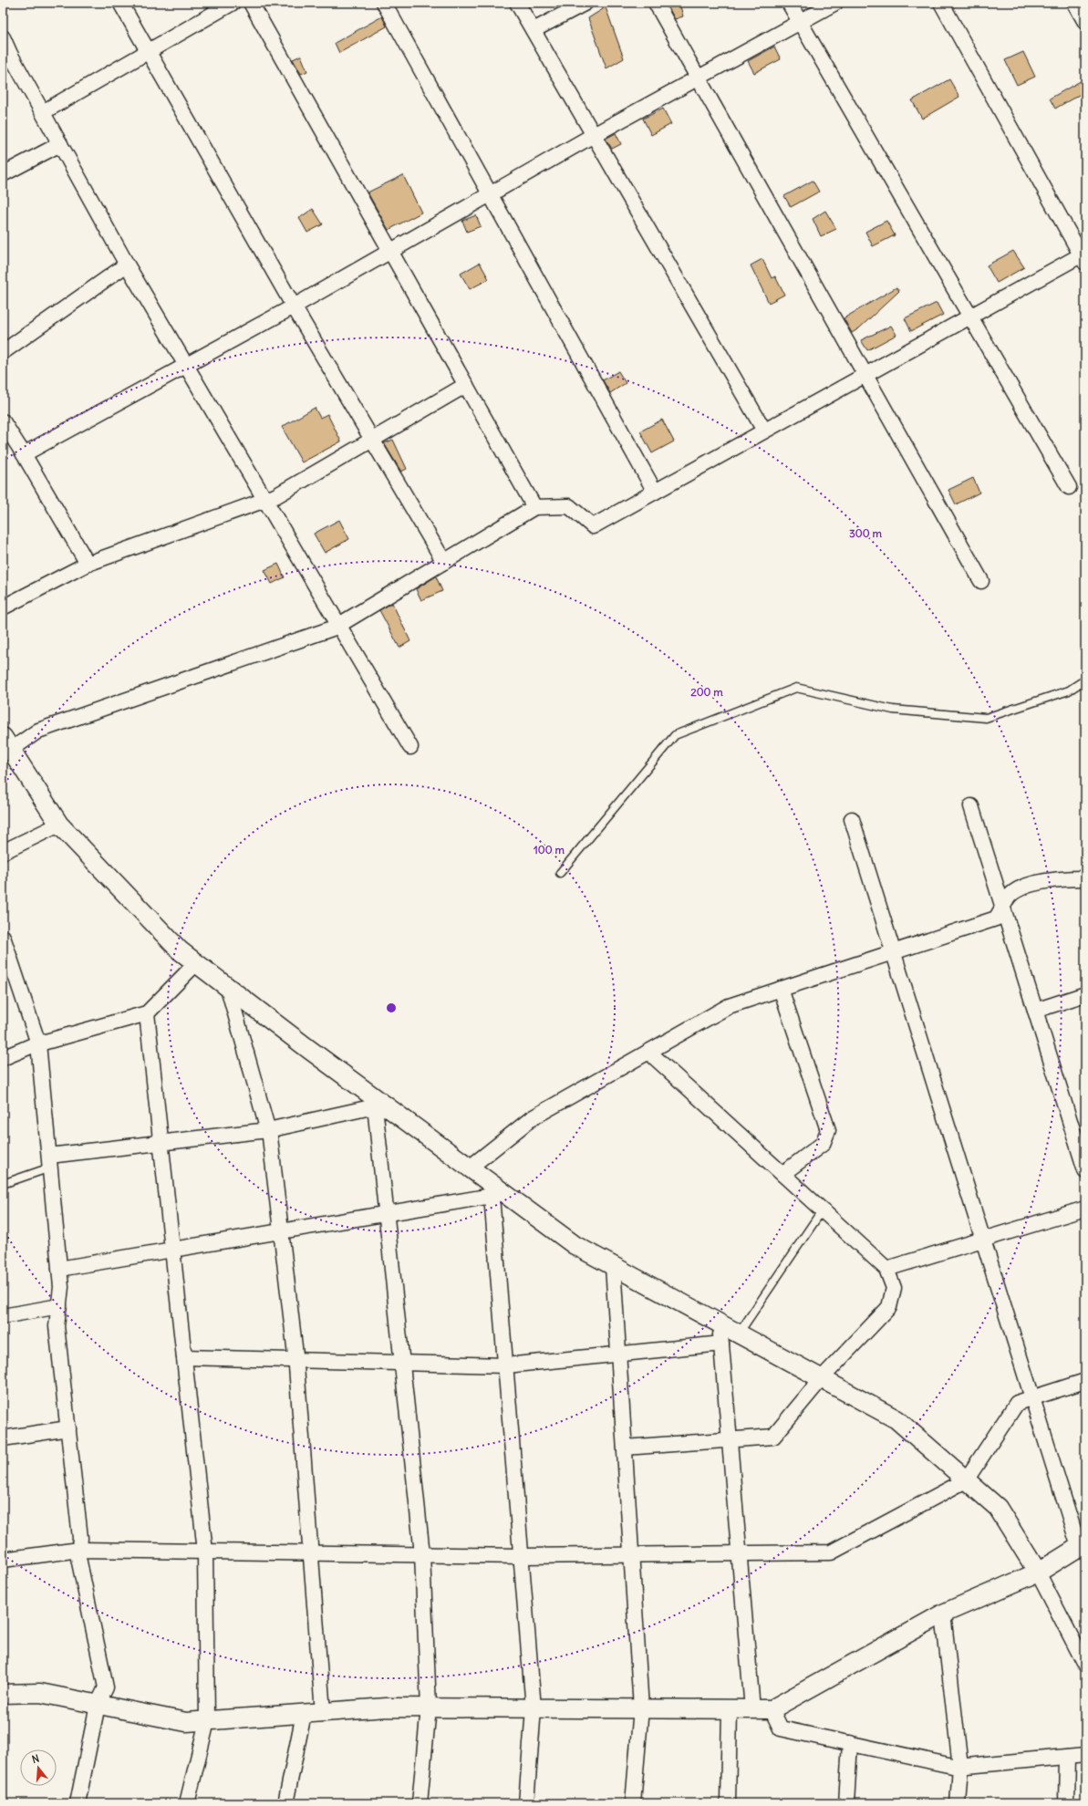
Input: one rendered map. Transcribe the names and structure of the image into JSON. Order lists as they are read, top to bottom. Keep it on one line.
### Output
{"north":"top","rings":["300 m","200 m","100 m"]}
